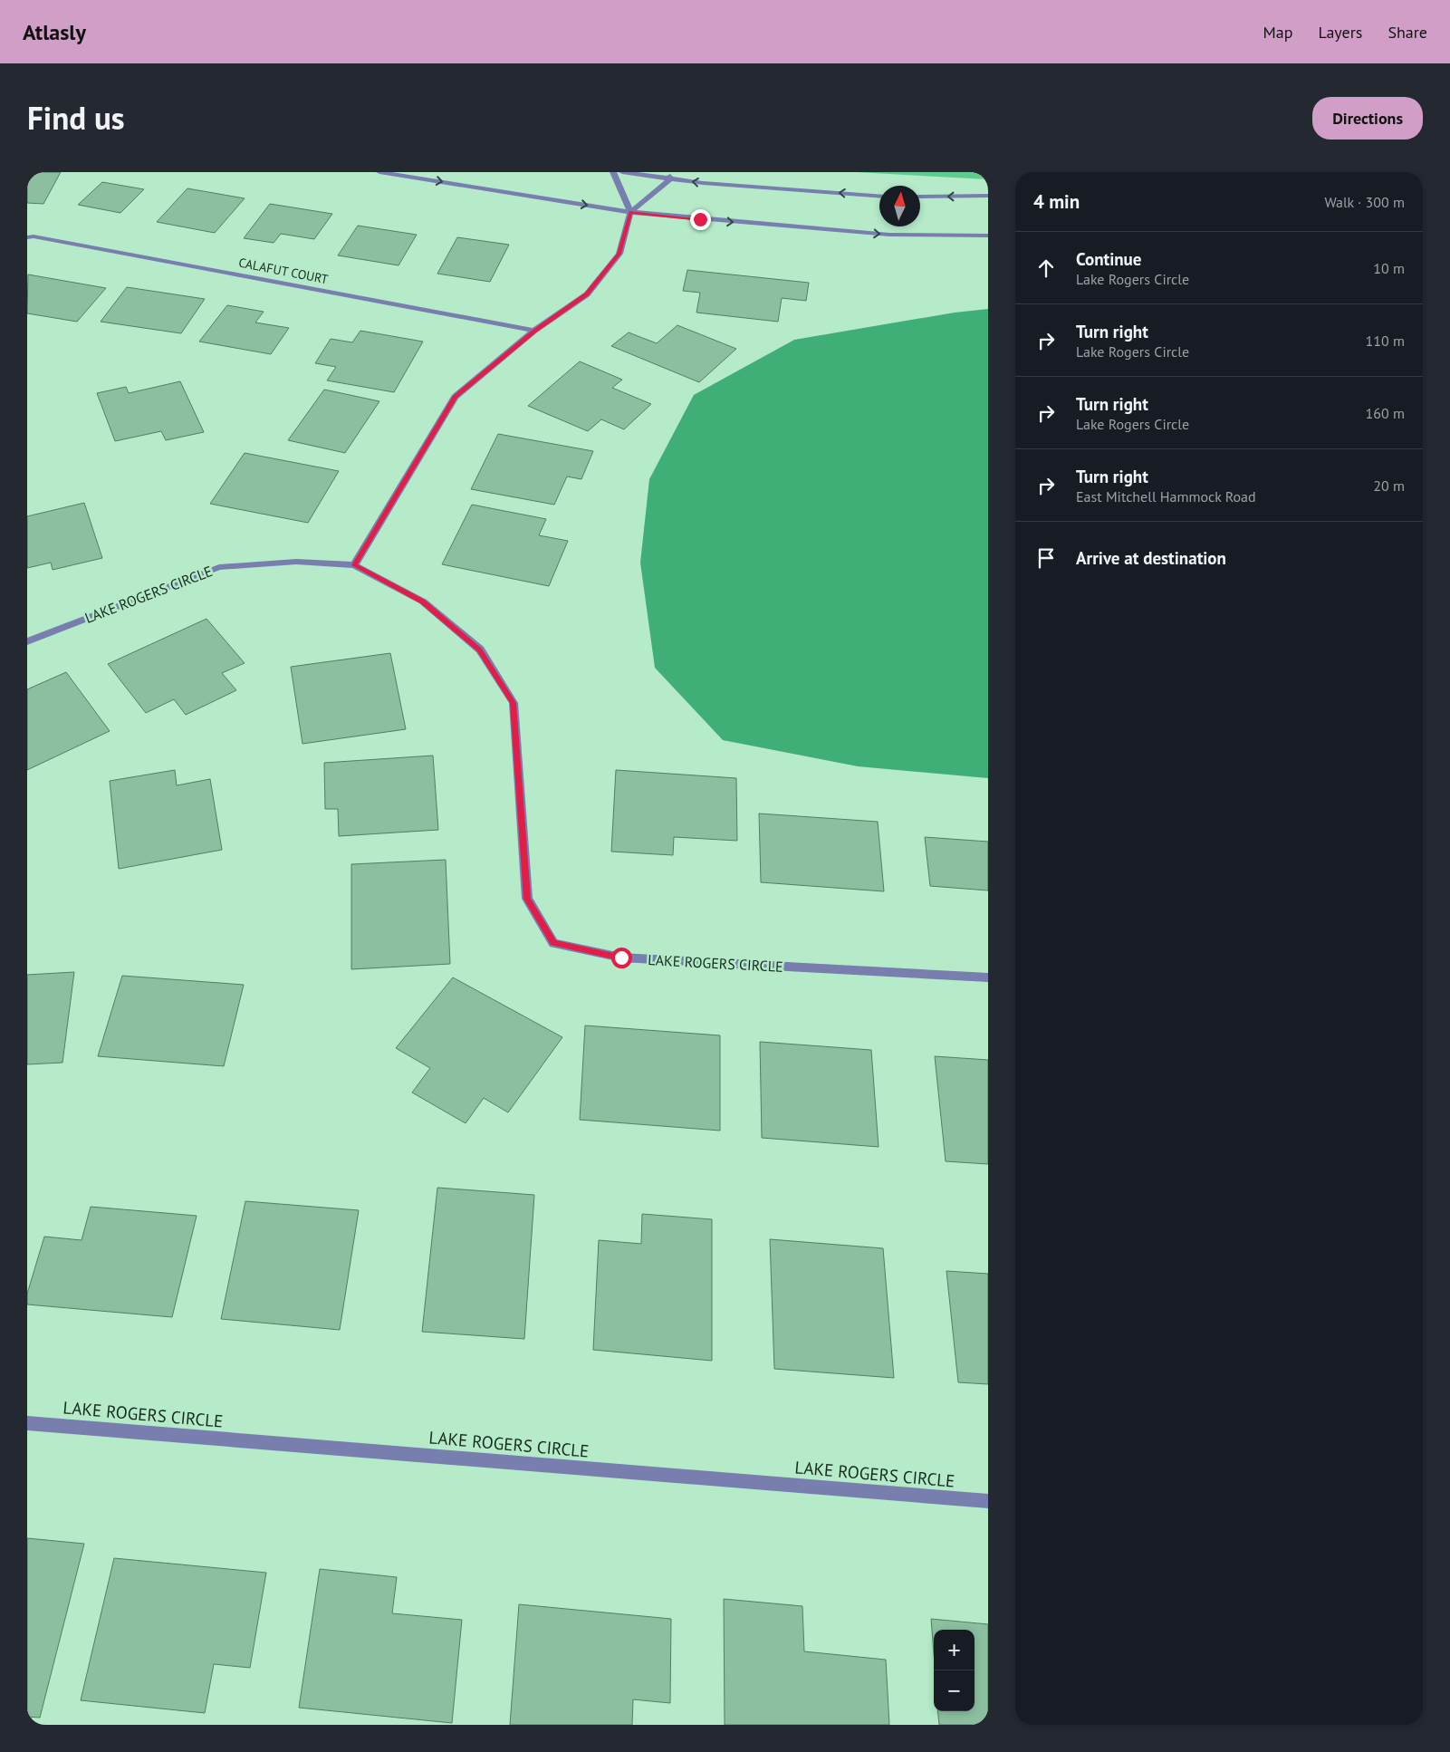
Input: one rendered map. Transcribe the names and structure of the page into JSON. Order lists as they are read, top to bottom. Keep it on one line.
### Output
{"streets":{"street":["CALAFUT COURT","LAKE ROGERS CIRCLE"]},"north":"top","page":{"header":"Atlasly","nav":["Map","Layers","Share"],"title":"Find us","buttons":"Directions","heading":["4 min","Walk · 300 m"],"list":[["Continue","Lake Rogers Circle","10 m"],["Turn right","Lake Rogers Circle","110 m"],["Turn right","Lake Rogers Circle","160 m"],["Turn right","East Mitchell Hammock Road","20 m"],"Arrive at destination"],"map_buttons":["+","−"]}}
